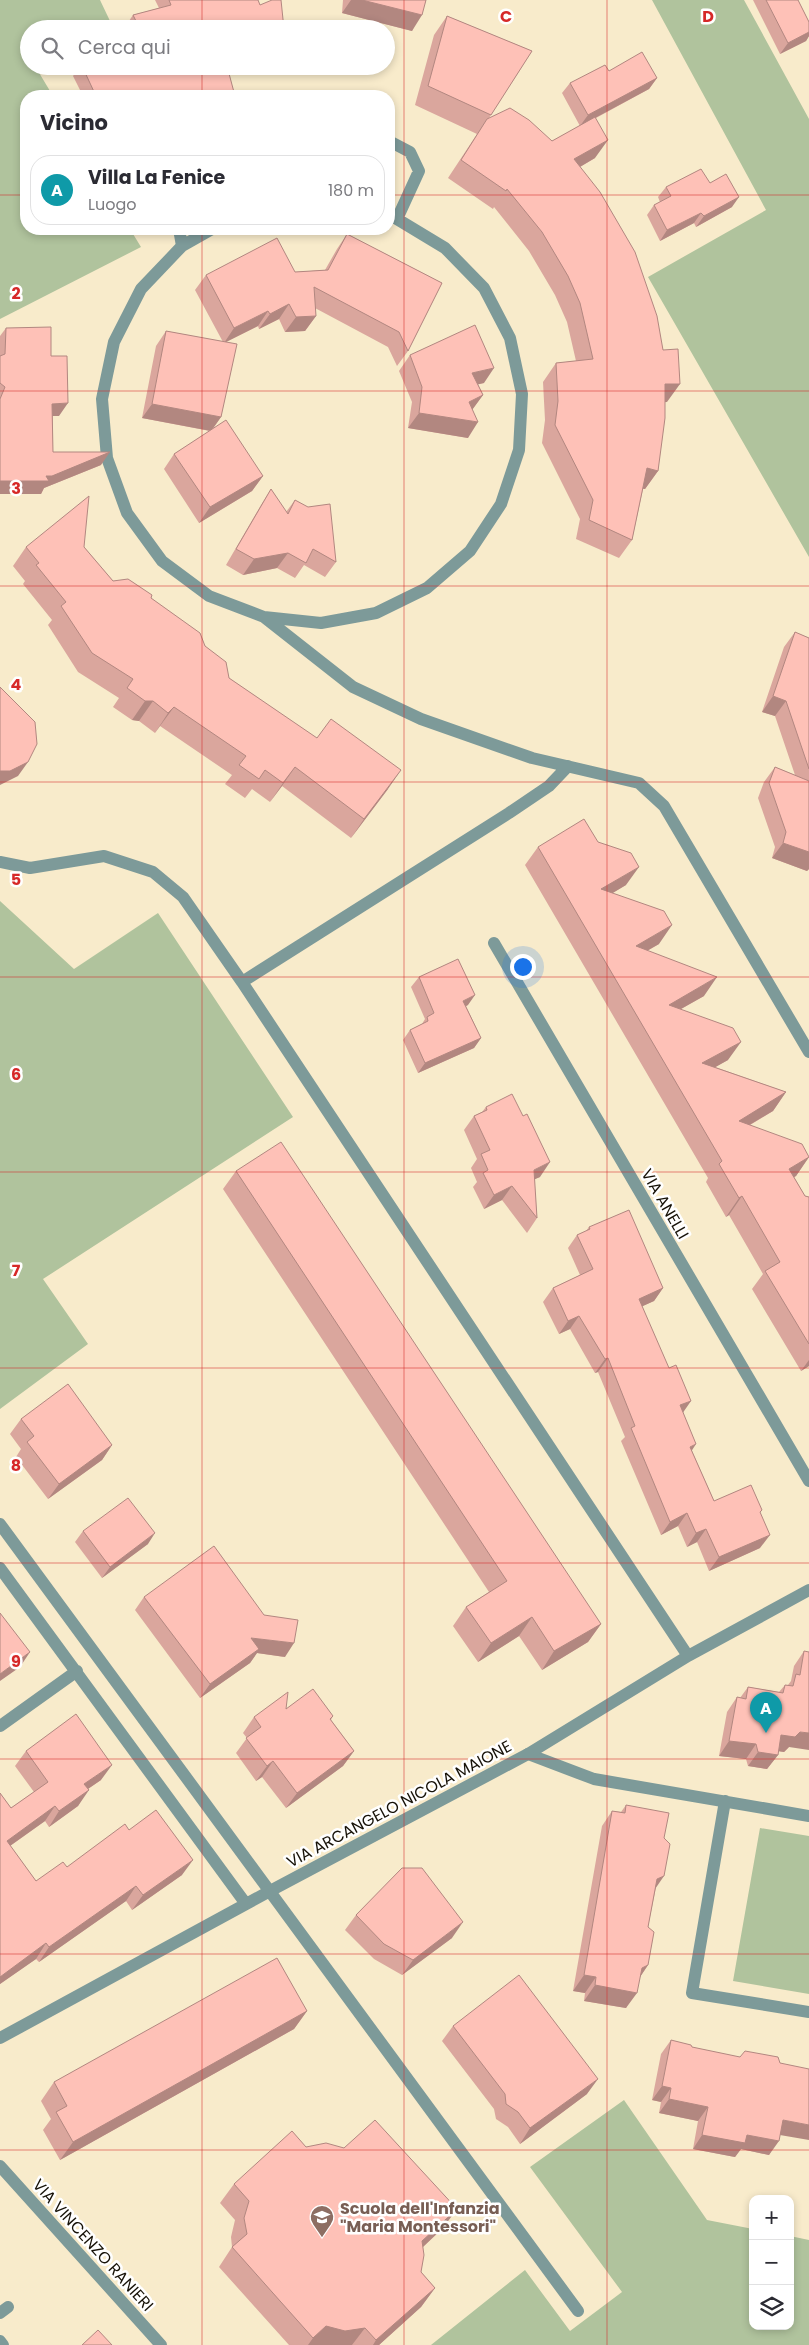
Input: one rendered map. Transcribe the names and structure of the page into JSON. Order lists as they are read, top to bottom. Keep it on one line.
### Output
{"streets":{"street":["VIA ANELLI","VIA ARCANGELO NICOLA MAIONE","VIA VINCENZO RANIERI"]},"places":{"school or university":["Scuola dell'Infanzia \"Maria Montessori\""]},"page":{"search":"Cerca qui","heading":"Vicino","list":[{"mark":"A","name":"Villa La Fenice","note":"Luogo","value":"180 m"}],"pins":"A","map_buttons":["+","−"]},"grid":{"columns":["C","D"],"rows":["2","3","4","5","6","7","8","9"]}}
